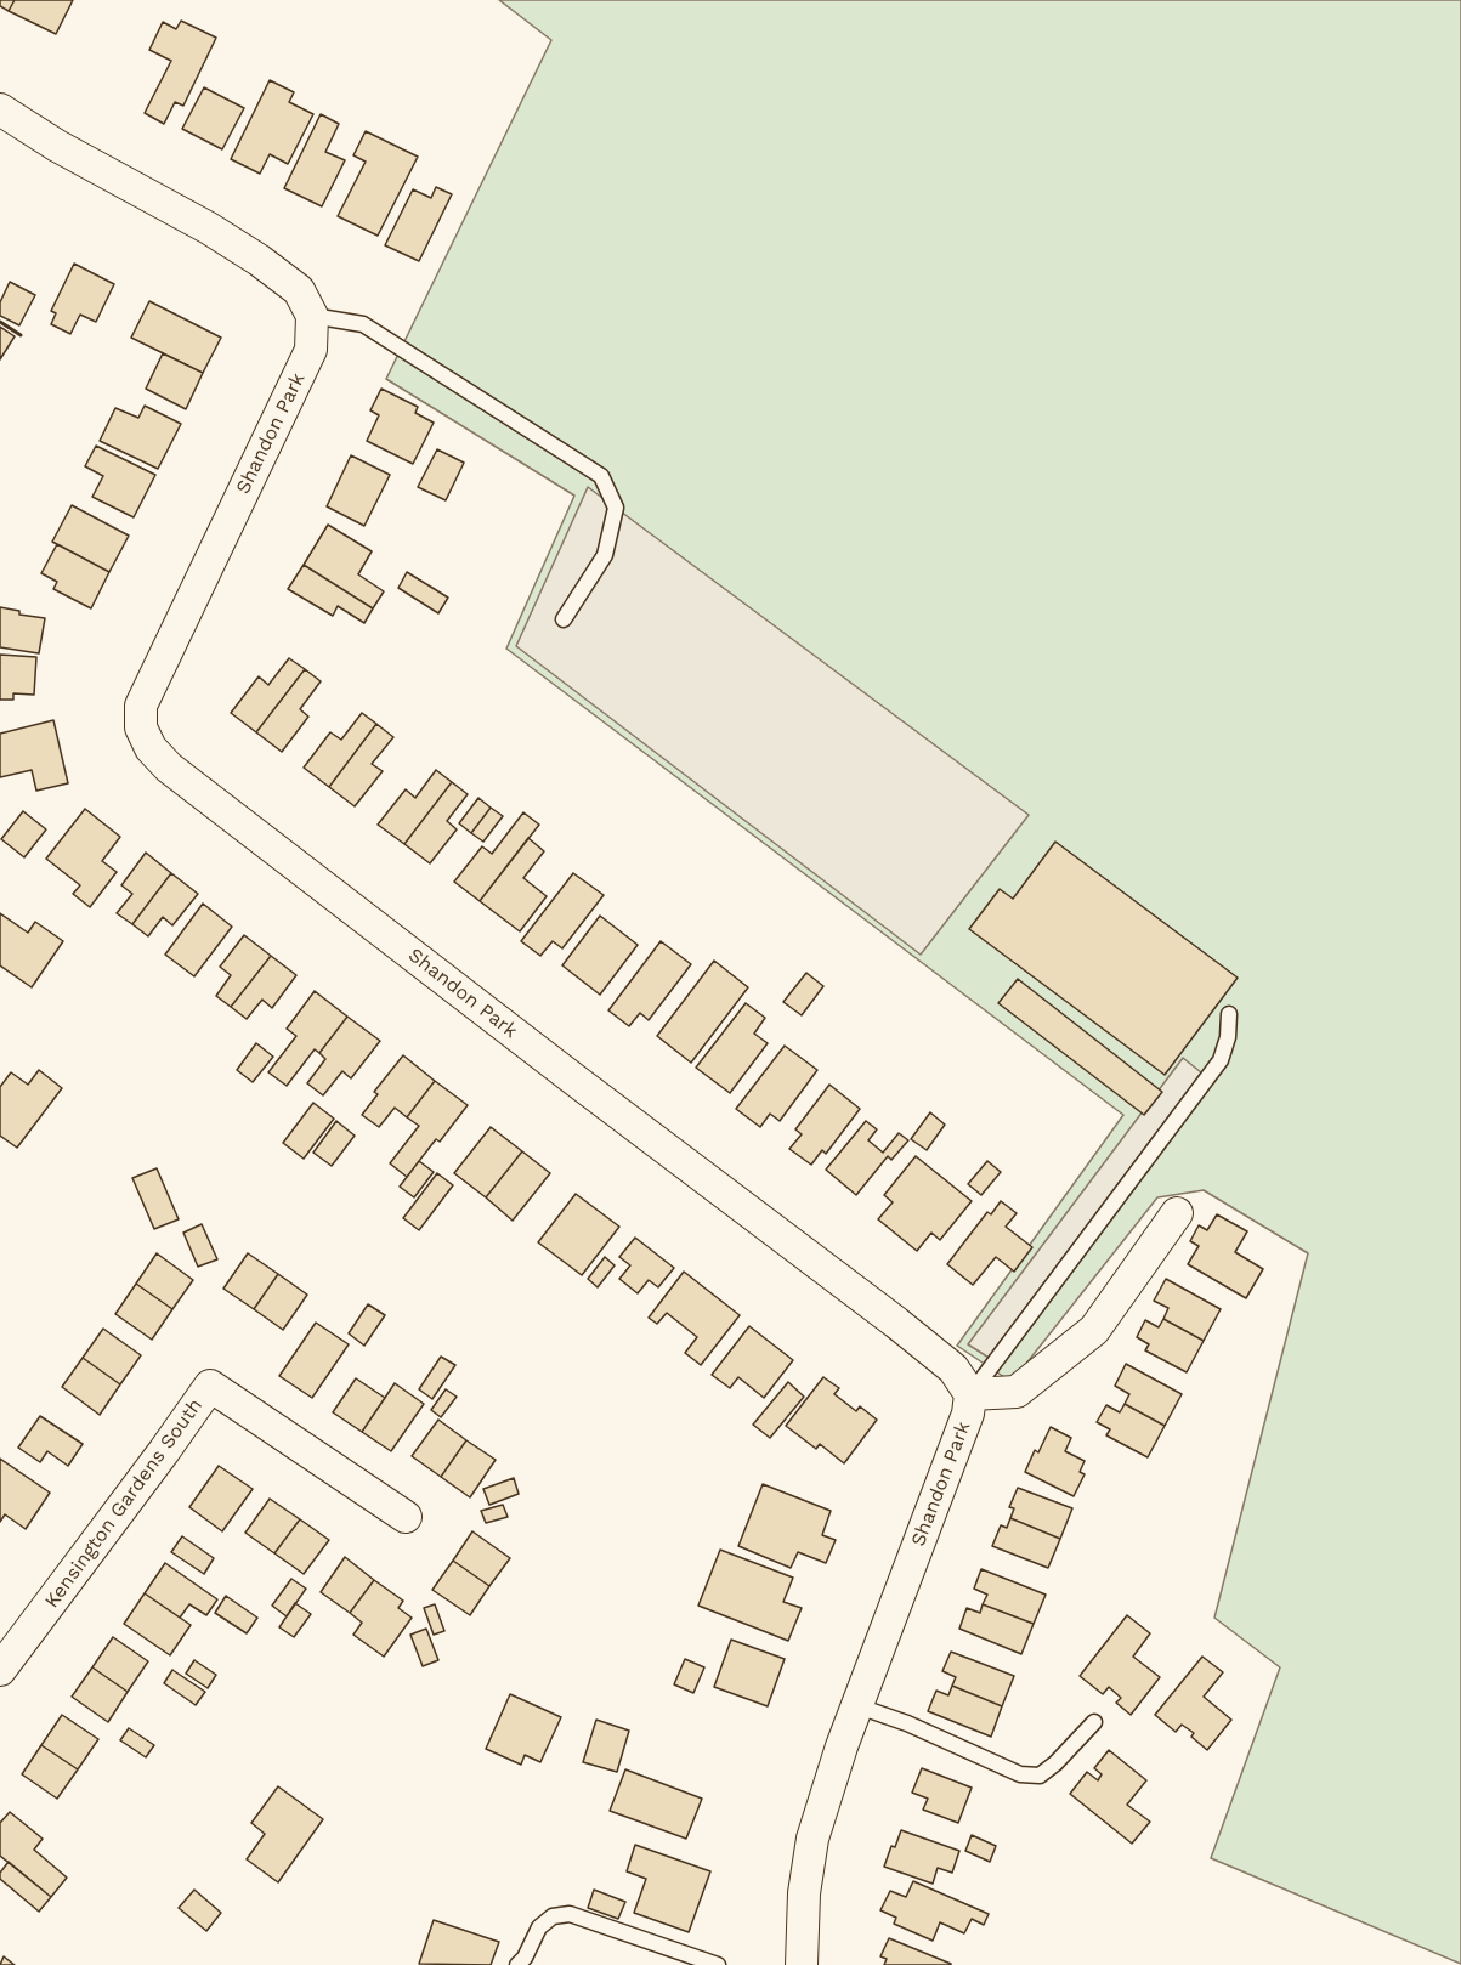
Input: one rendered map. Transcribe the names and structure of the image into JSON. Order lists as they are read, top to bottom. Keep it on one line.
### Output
{"streets":{"street":["Shandon Park","Kensington Gardens South"]}}
